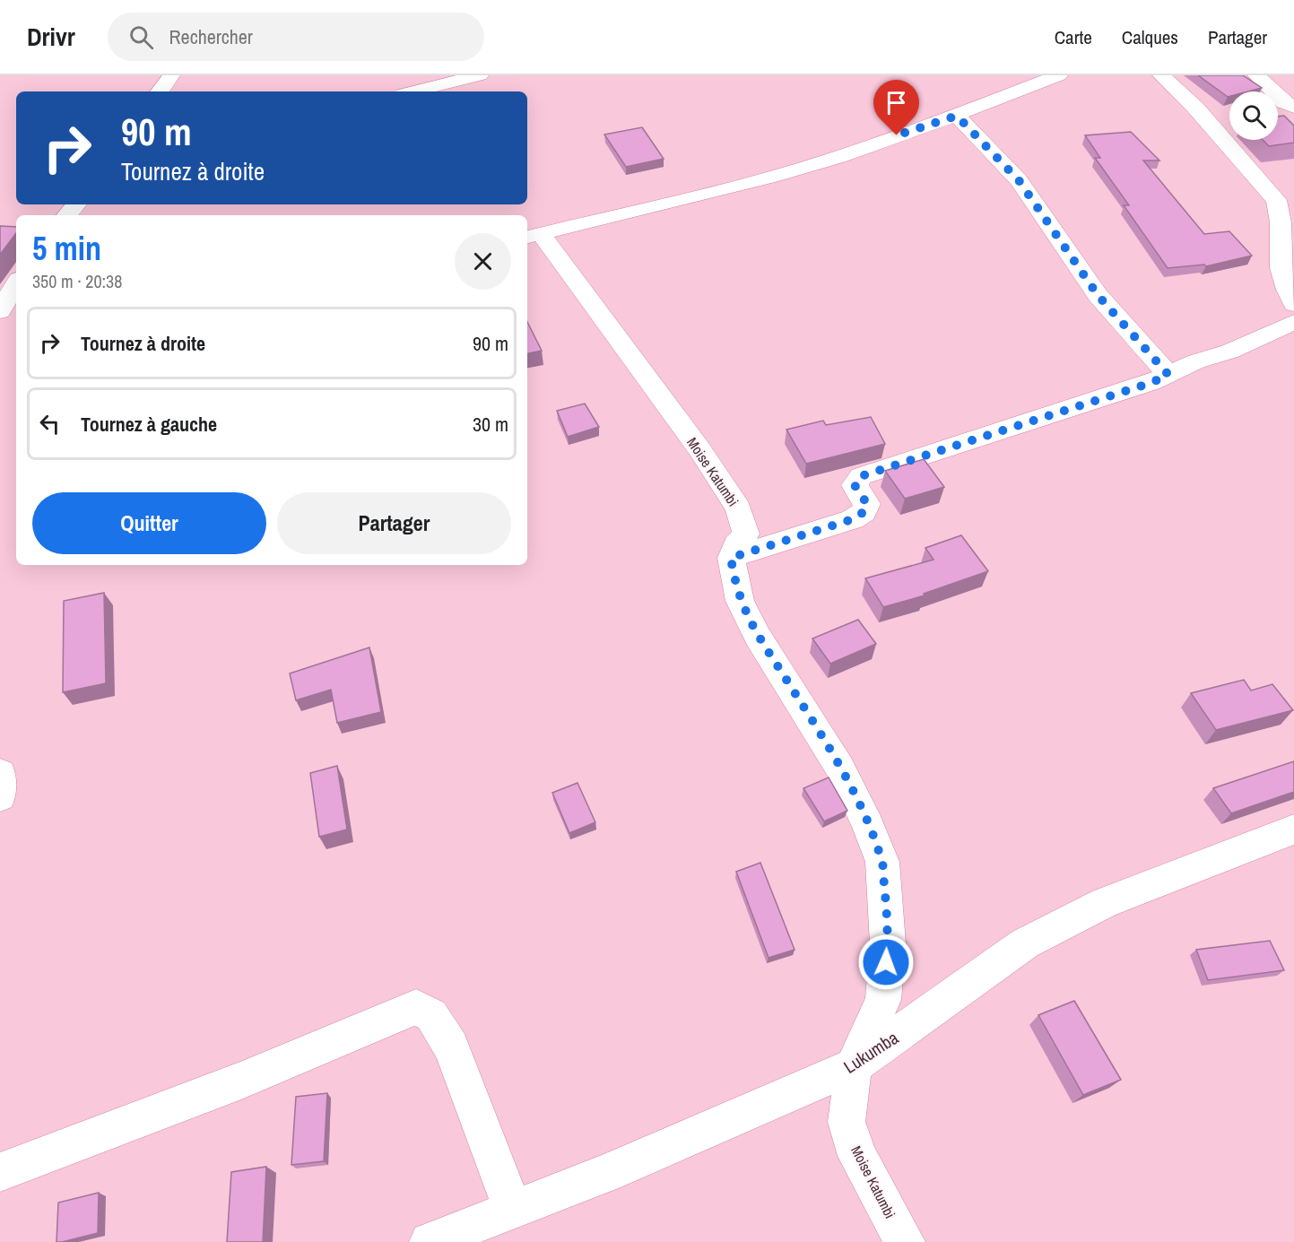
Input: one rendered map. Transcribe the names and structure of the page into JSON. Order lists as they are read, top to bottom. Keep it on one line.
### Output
{"streets":{"street":["Moise Katumbi","Lukumba"]},"crossings":[["Moise Katumbi","Lukumba"]],"page":{"header":"Drivr","search":"Rechercher","nav":["Carte","Calques","Partager"],"turn":["90 m","Tournez à droite"],"heading":["5 min","350 m · 20:38"],"list":[{"name":"Tournez à droite","value":"90 m"},{"name":"Tournez à gauche","value":"30 m"}],"buttons":["Quitter","Partager"]}}
